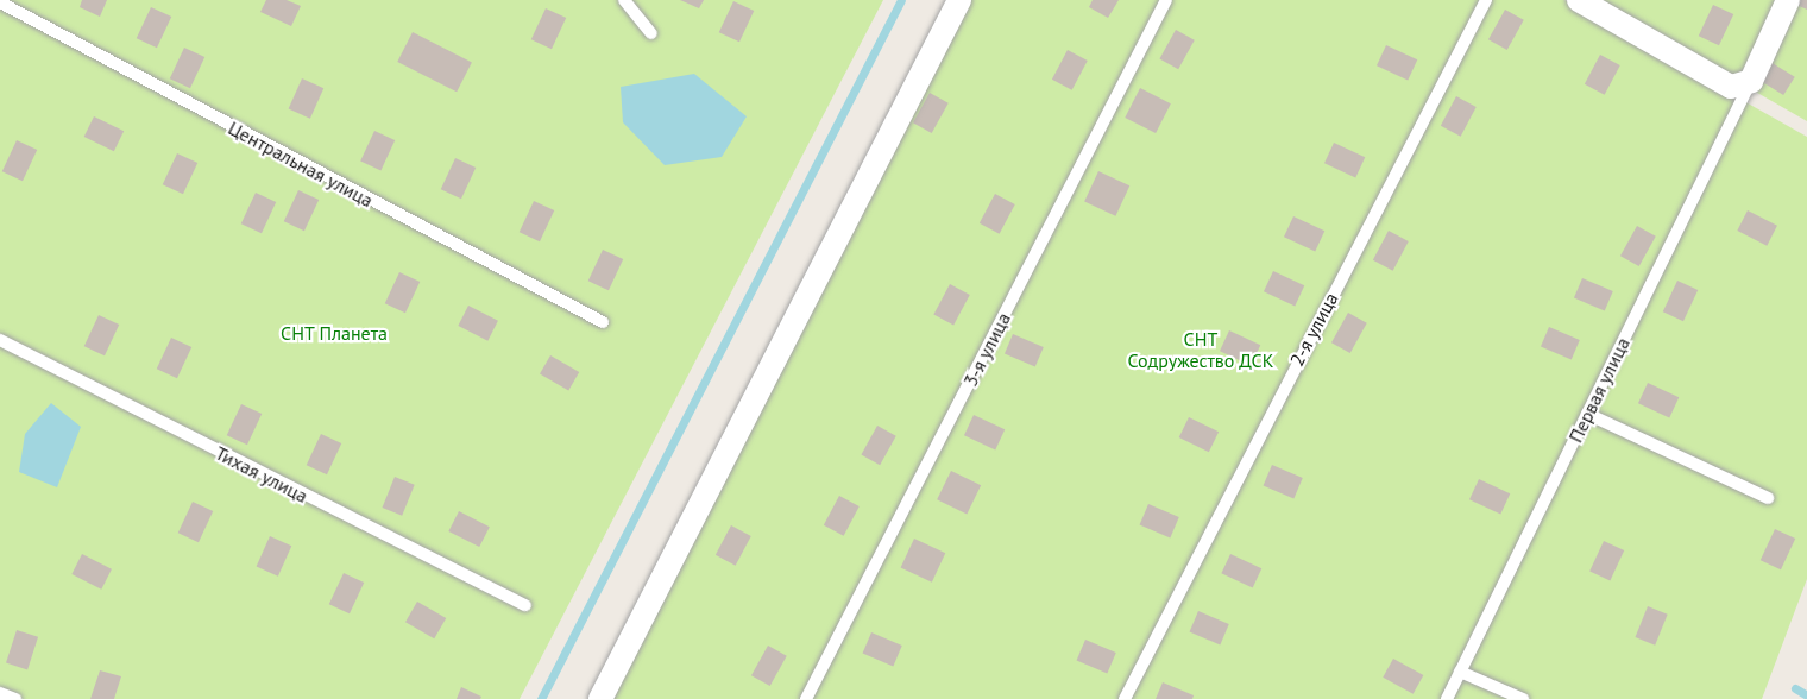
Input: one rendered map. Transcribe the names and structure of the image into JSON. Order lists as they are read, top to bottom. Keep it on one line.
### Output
{"streets":{"lane":["Центральная улица","2-я улица","3-я улица","Первая улица","Тихая улица"]},"parks":["СНТ Планета","СНТ Содружество ДСК"]}
